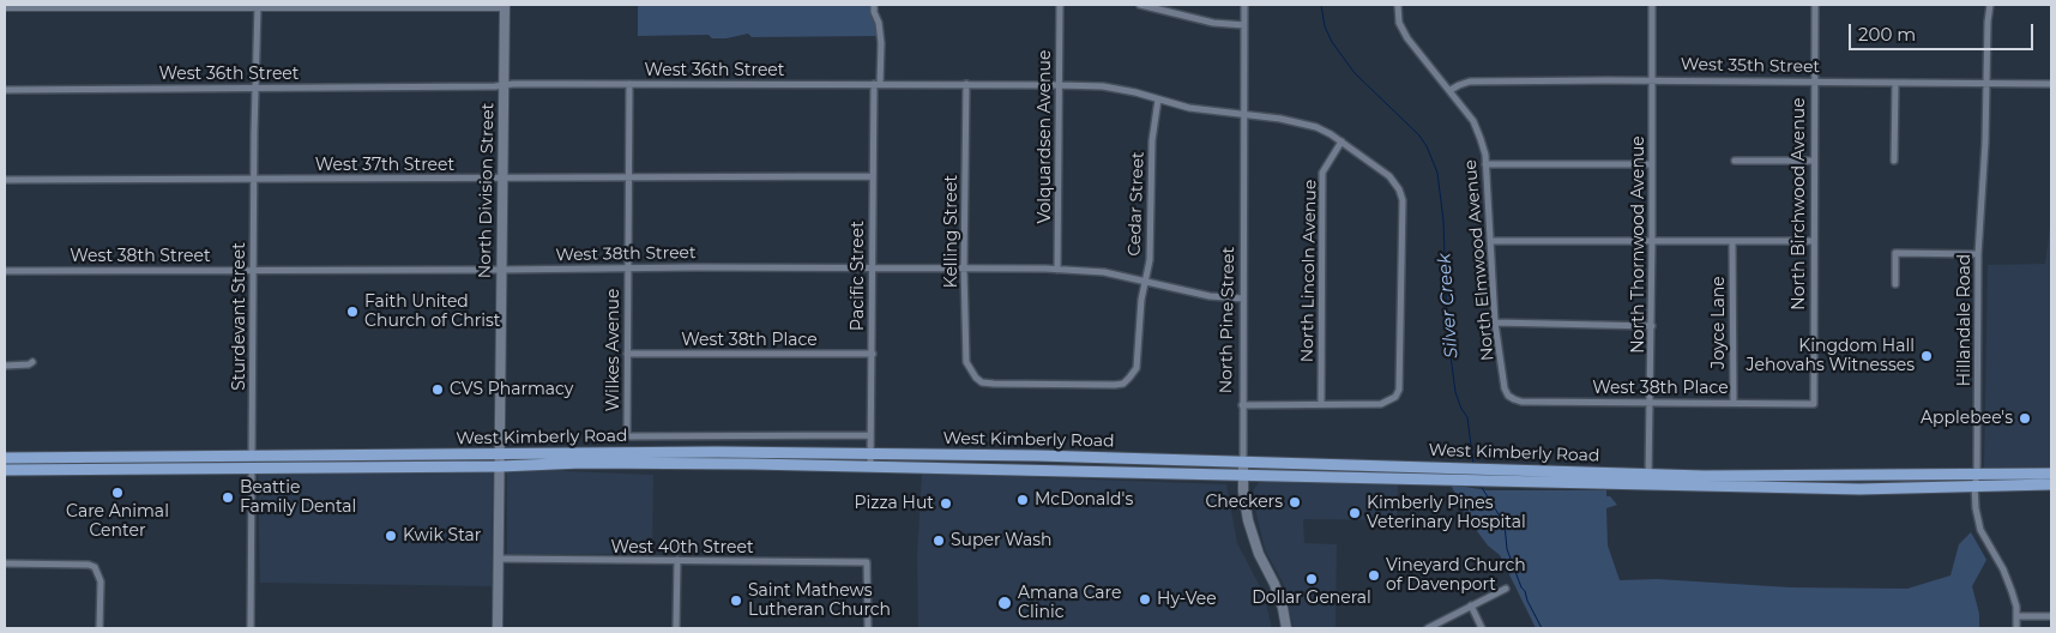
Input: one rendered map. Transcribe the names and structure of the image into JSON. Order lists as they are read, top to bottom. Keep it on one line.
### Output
{"streets":{"main road":["West Kimberly Road"],"street":["West 35th Street","West 36th Street","Volquardsen Avenue","West 37th Street","North Division Street","Cedar Street","North Birchwood Avenue","Kelling Street","North Thornwood Avenue","West 38th Street","North Elmwood Avenue","North Lincoln Avenue","Pacific Street","Sturdevant Street","North Pine Street","Hillandale Road","Joyce Lane","West 38th Place","Wilkes Avenue","West 40th Street"]},"crossings":[["West 35th Street","North Birchwood Avenue"],["West 35th Street","North Thornwood Avenue"],["West 35th Street","North Elmwood Avenue"],["West 35th Street","Hillandale Road"],["West 36th Street","Volquardsen Avenue"],["West 36th Street","North Division Street"],["West 36th Street","Cedar Street"],["West 36th Street","Kelling Street"],["West 36th Street","North Lincoln Avenue"],["West 36th Street","Pacific Street"],["West 36th Street","Sturdevant Street"],["West 36th Street","North Pine Street"],["West 36th Street","Wilkes Avenue"],["Volquardsen Avenue","West 38th Street"],["West 37th Street","North Division Street"],["West 37th Street","Pacific Street"],["West 37th Street","Sturdevant Street"],["West 37th Street","Wilkes Avenue"],["North Division Street","West 38th Street"],["North Division Street","West Kimberly Road"],["North Division Street","West 40th Street"],["Cedar Street","Kelling Street"],["Cedar Street","West 38th Street"],["North Birchwood Avenue","West 38th Place"],["Kelling Street","West 38th Street"],["North Thornwood Avenue","West 38th Place"],["North Thornwood Avenue","West Kimberly Road"],["West 38th Street","Pacific Street"],["West 38th Street","Sturdevant Street"],["West 38th Street","North Pine Street"],["West 38th Street","Wilkes Avenue"],["North Elmwood Avenue","West 38th Place"],["Pacific Street","West 38th Place"],["Pacific Street","West Kimberly Road"],["Sturdevant Street","West Kimberly Road"],["North Pine Street","West Kimberly Road"],["Hillandale Road","West Kimberly Road"],["Joyce Lane","West 38th Place"],["West 38th Place","Wilkes Avenue"],["Wilkes Avenue","West Kimberly Road"]],"water":["Silver Creek"],"places":["Faith United Church of Christ","Kingdom Hall Jehovahs Witnesses","CVS Pharmacy","Applebee's","Care Animal Center","Beattie Family Dental","McDonald's","Checkers","Pizza Hut","Kimberly Pines Veterinary Hospital","Kwik Star","Super Wash","Vineyard Church of Davenport","Dollar General","Hy-Vee","Saint Mathews Lutheran Church","Amana Care Clinic"],"scale_bar":"200 m"}
